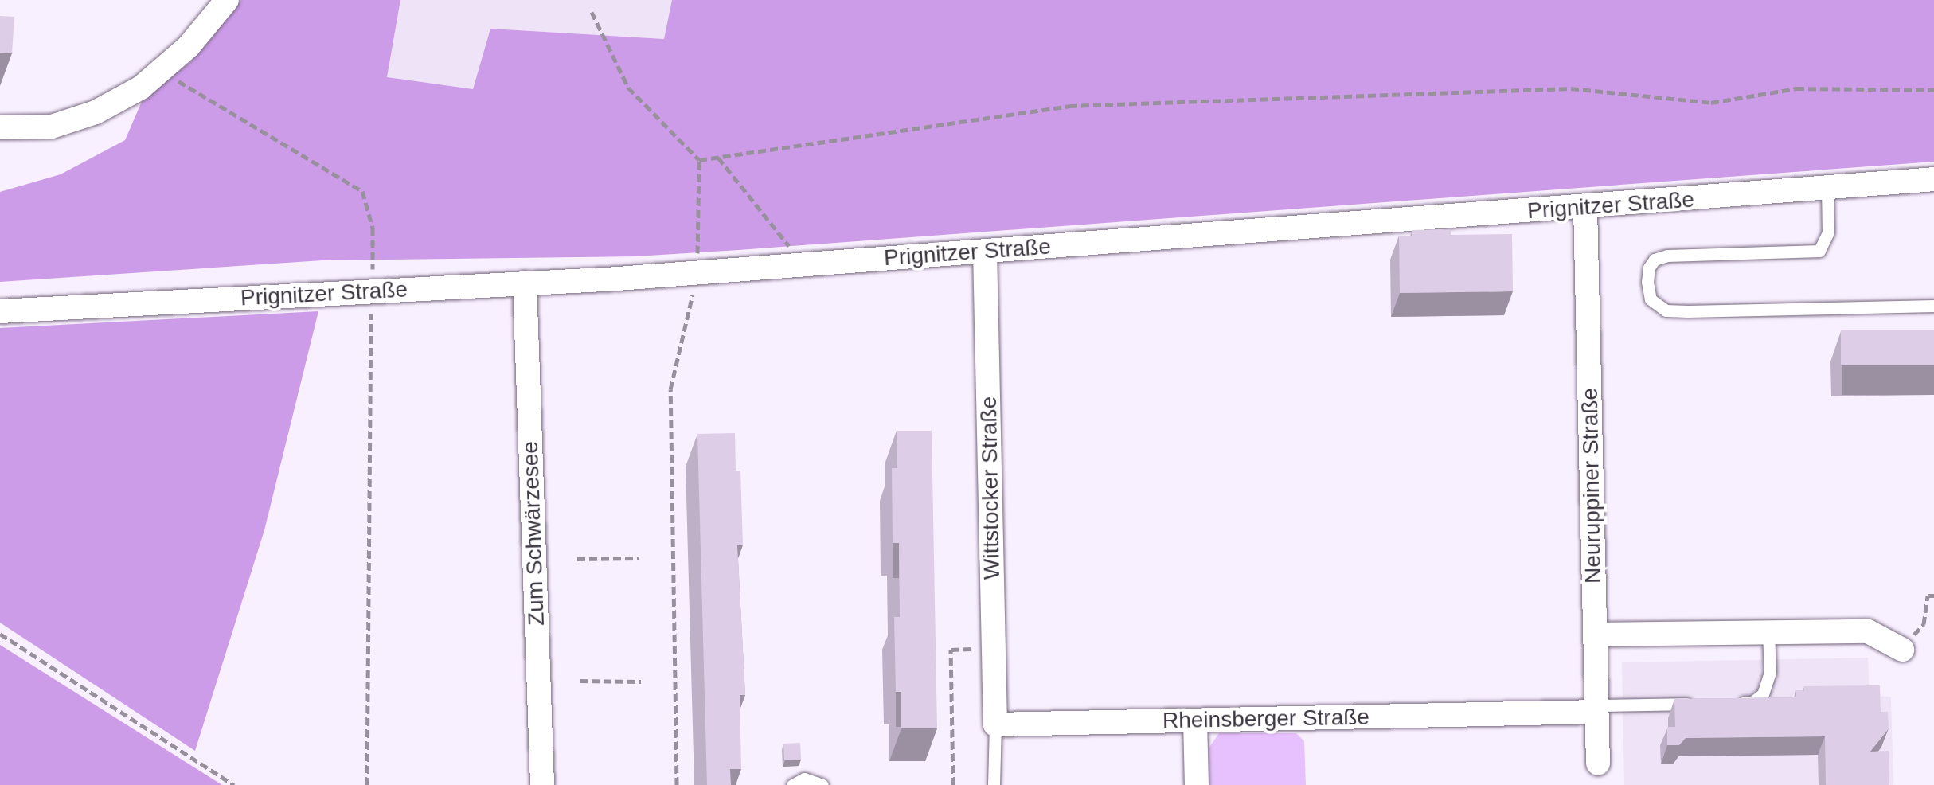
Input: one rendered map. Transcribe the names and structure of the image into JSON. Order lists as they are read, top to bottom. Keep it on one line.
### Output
{"streets":{"street":["Prignitzer Straße","Neuruppiner Straße","Wittstocker Straße","Zum Schwärzesee","Rheinsberger Straße"]},"crossings":[["Prignitzer Straße","Neuruppiner Straße"],["Prignitzer Straße","Wittstocker Straße"],["Prignitzer Straße","Zum Schwärzesee"],["Neuruppiner Straße","Rheinsberger Straße"],["Wittstocker Straße","Rheinsberger Straße"]]}
